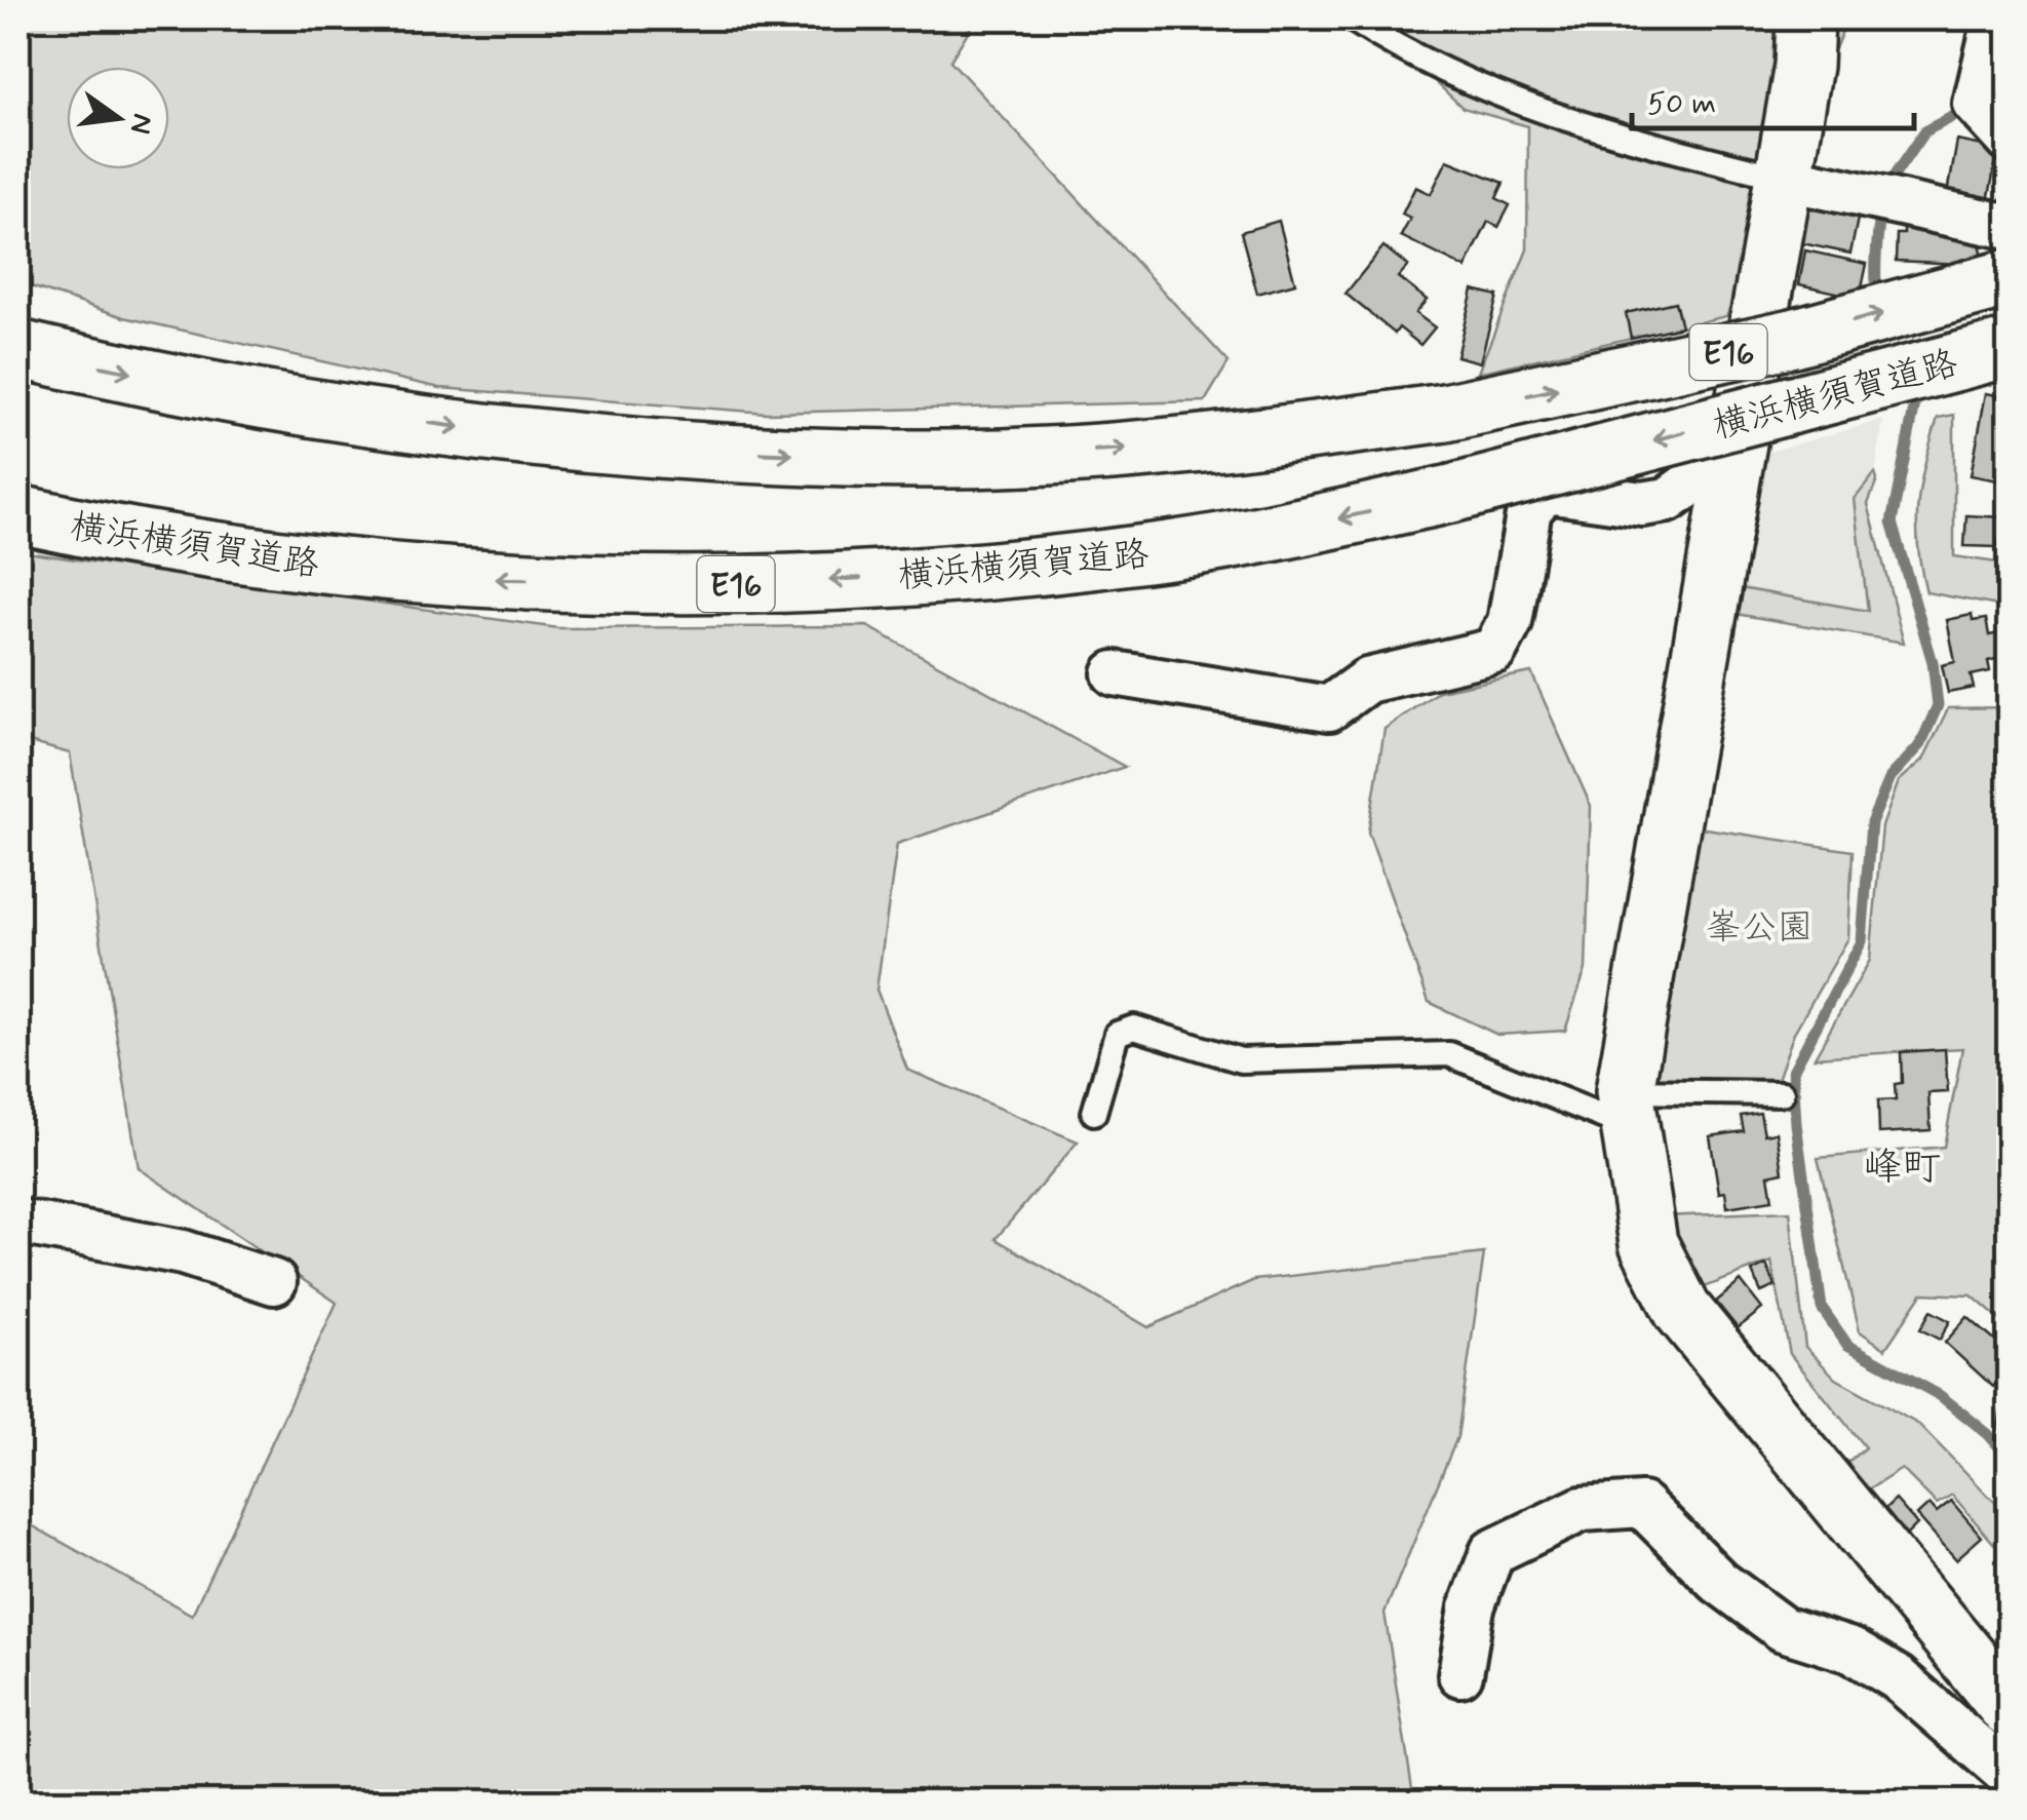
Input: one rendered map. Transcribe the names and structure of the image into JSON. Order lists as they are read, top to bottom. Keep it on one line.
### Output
{"streets":{"main road":["E16","横浜横須賀道路"]},"districts":["峰町"],"parks":["峯公園"],"scale_bar":"50 m","north":"right"}
